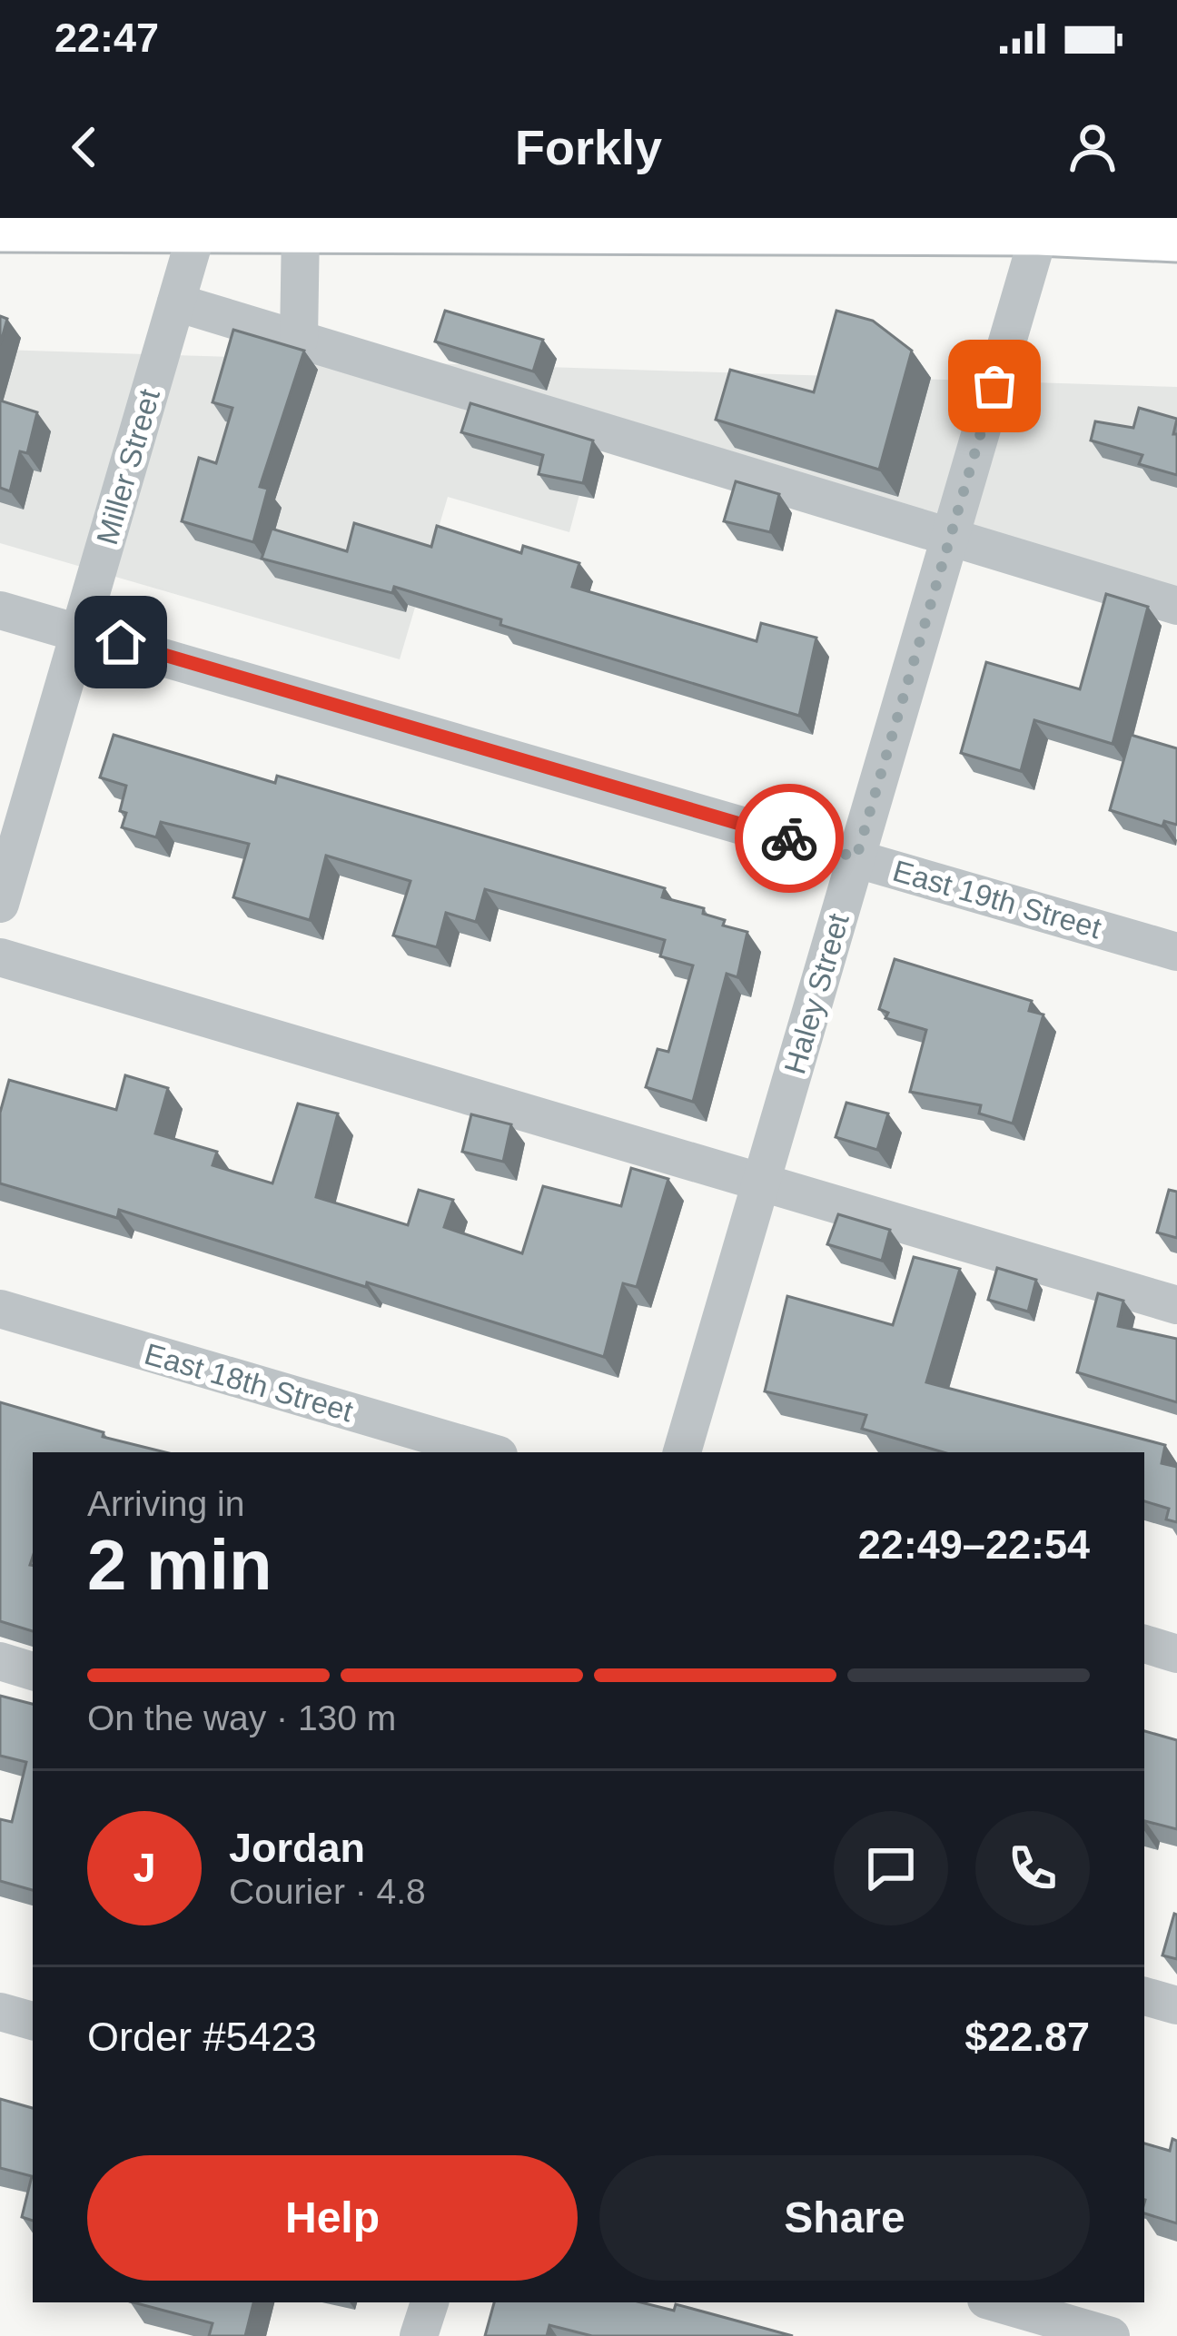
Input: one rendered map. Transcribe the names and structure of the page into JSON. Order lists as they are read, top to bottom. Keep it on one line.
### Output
{"streets":{"street":["Miller Street","East 19th Street","Haley Street","East 18th Street"]},"crossings":[["Miller Street","East 19th Street"],["East 19th Street","Haley Street"]],"page":{"status":"22:47","header":"Forkly","heading":["2 min","Arriving in","22:49–22:54"],"panel":["Jordan","Courier · 4.8","Order #5423","$22.87"],"bar":"On the way · 130 m","round":"J","buttons":["Help","Share"]}}
